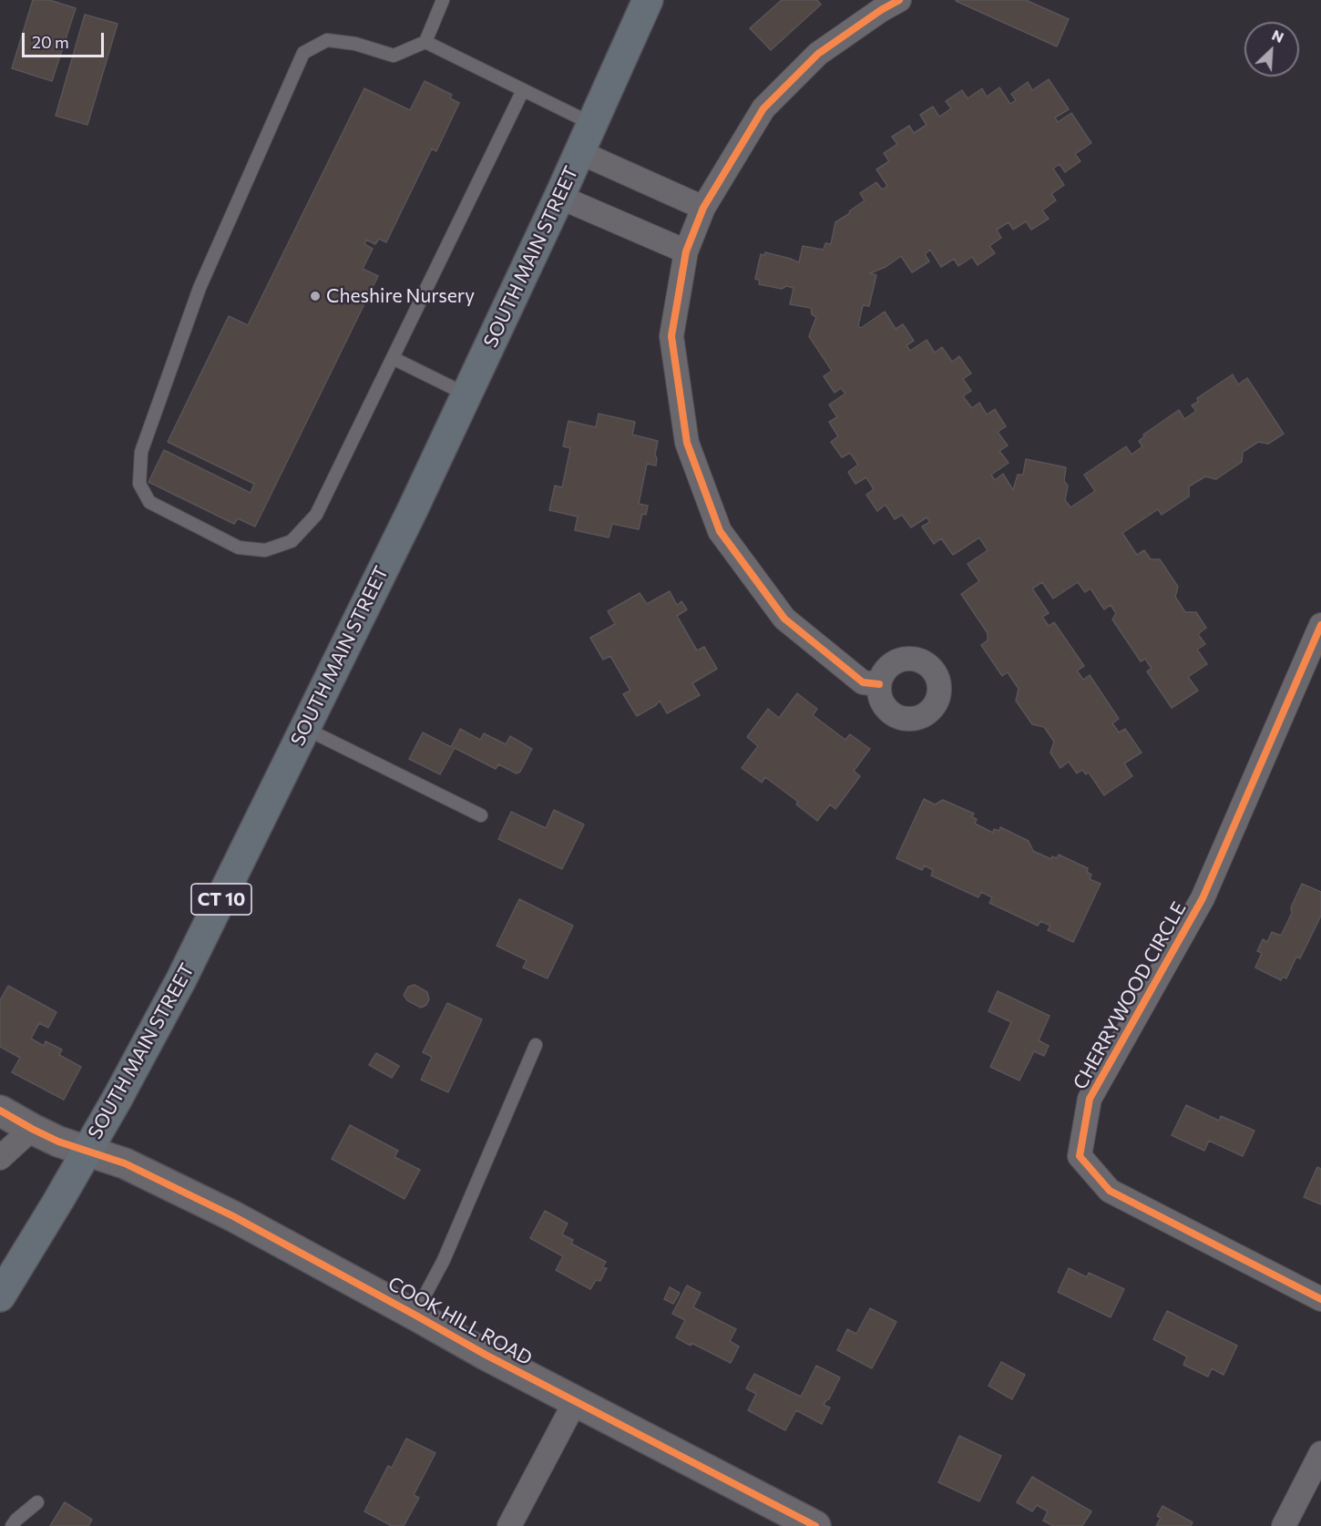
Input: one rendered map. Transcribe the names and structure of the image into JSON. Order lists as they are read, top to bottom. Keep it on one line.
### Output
{"streets":{"highway":["SOUTH MAIN STREET","CT 10"],"street":["CHERRYWOOD CIRCLE","COOK HILL ROAD"]},"crossings":[["SOUTH MAIN STREET","COOK HILL ROAD"]],"places":["Cheshire Nursery"],"scale_bar":"20 m","north":"top right"}
